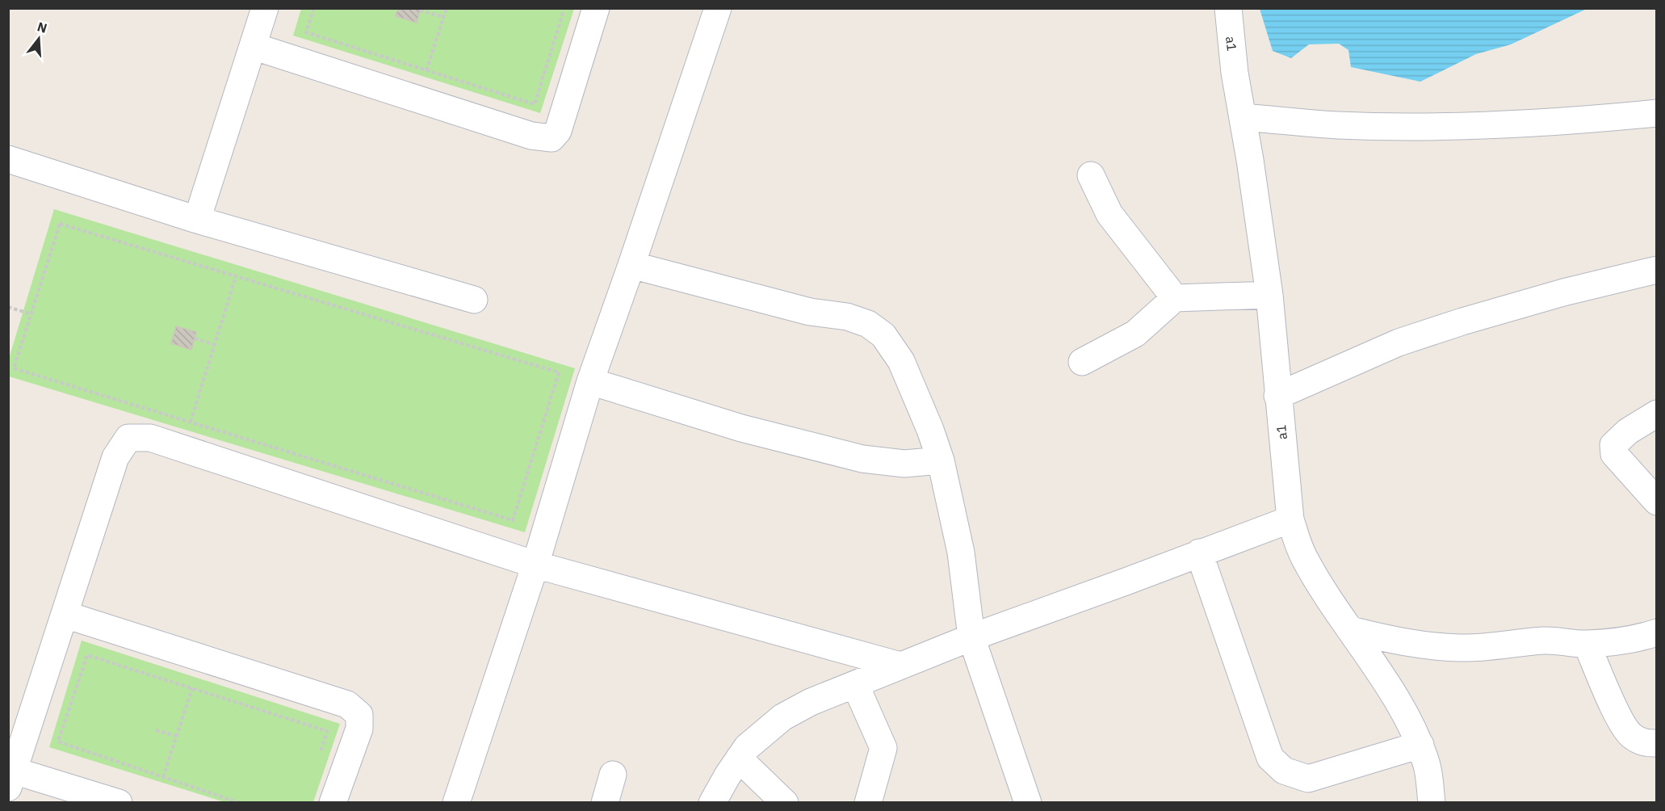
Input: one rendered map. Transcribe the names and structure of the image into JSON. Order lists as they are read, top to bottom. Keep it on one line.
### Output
{"streets":{"street":["a1"]},"north":"top"}
